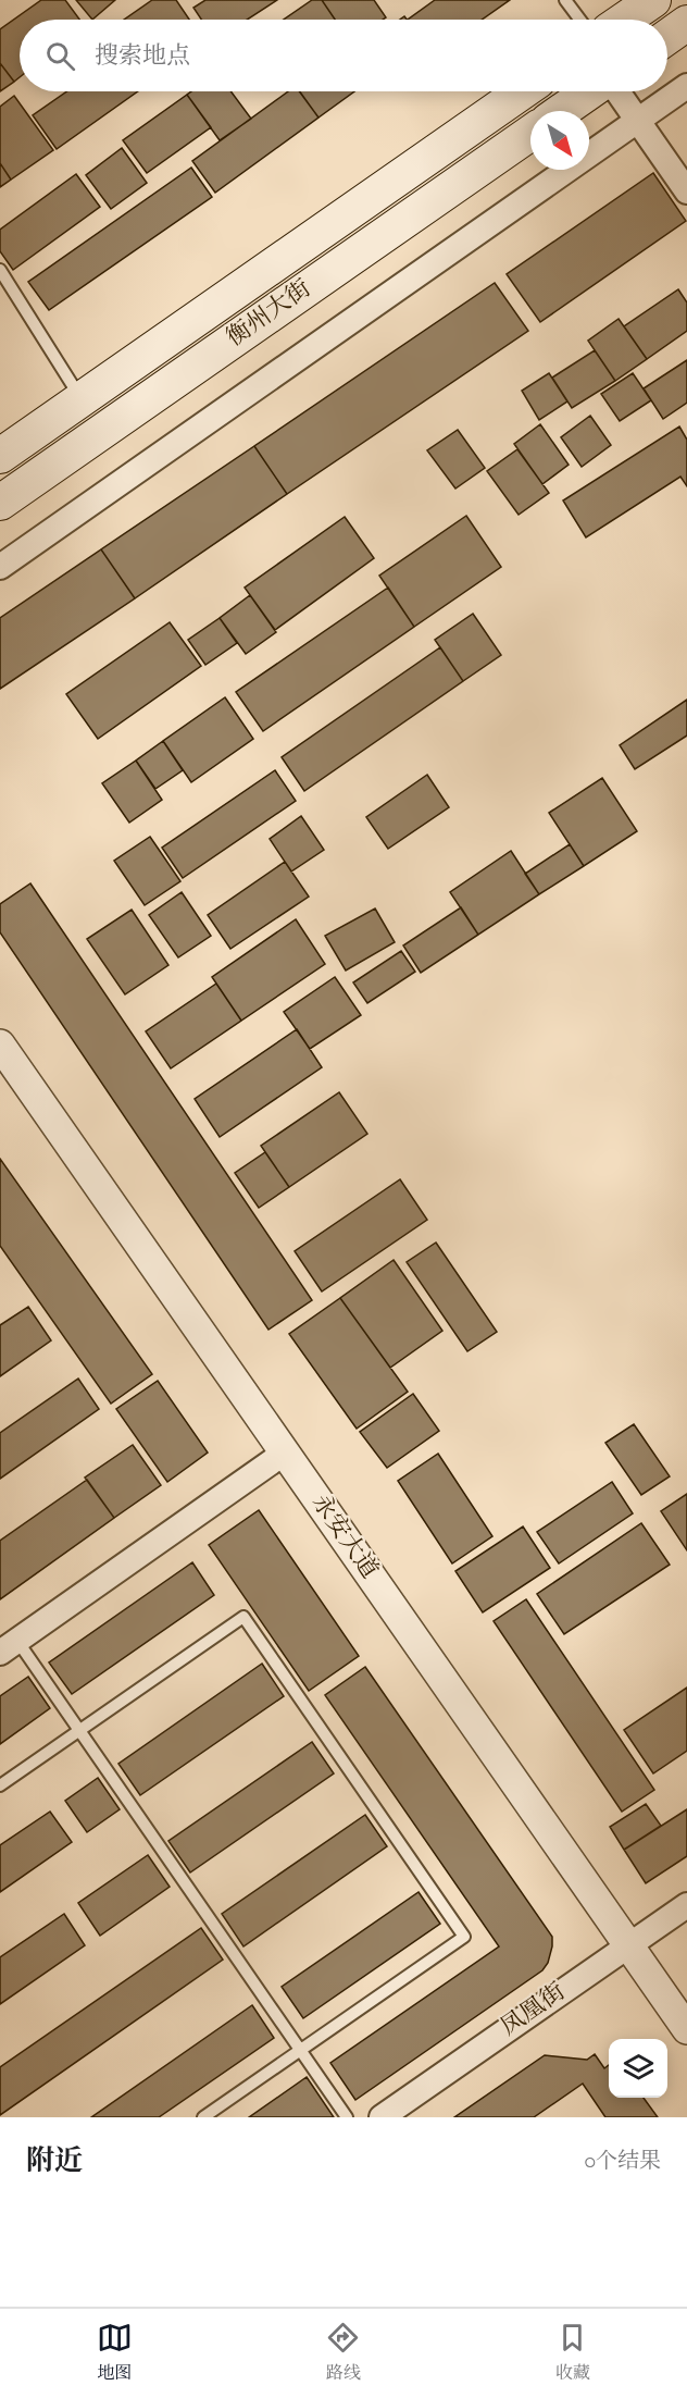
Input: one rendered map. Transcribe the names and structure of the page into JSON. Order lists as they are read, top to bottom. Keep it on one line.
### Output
{"streets":{"main road":["衡州大街"],"street":["永安大道","凤凰街"]},"crossings":[["永安大道","凤凰街"]],"north":"bottom right","page":{"search":"搜索地点","heading":["附近","0个结果"],"nav":["地图","路线","收藏"]}}
